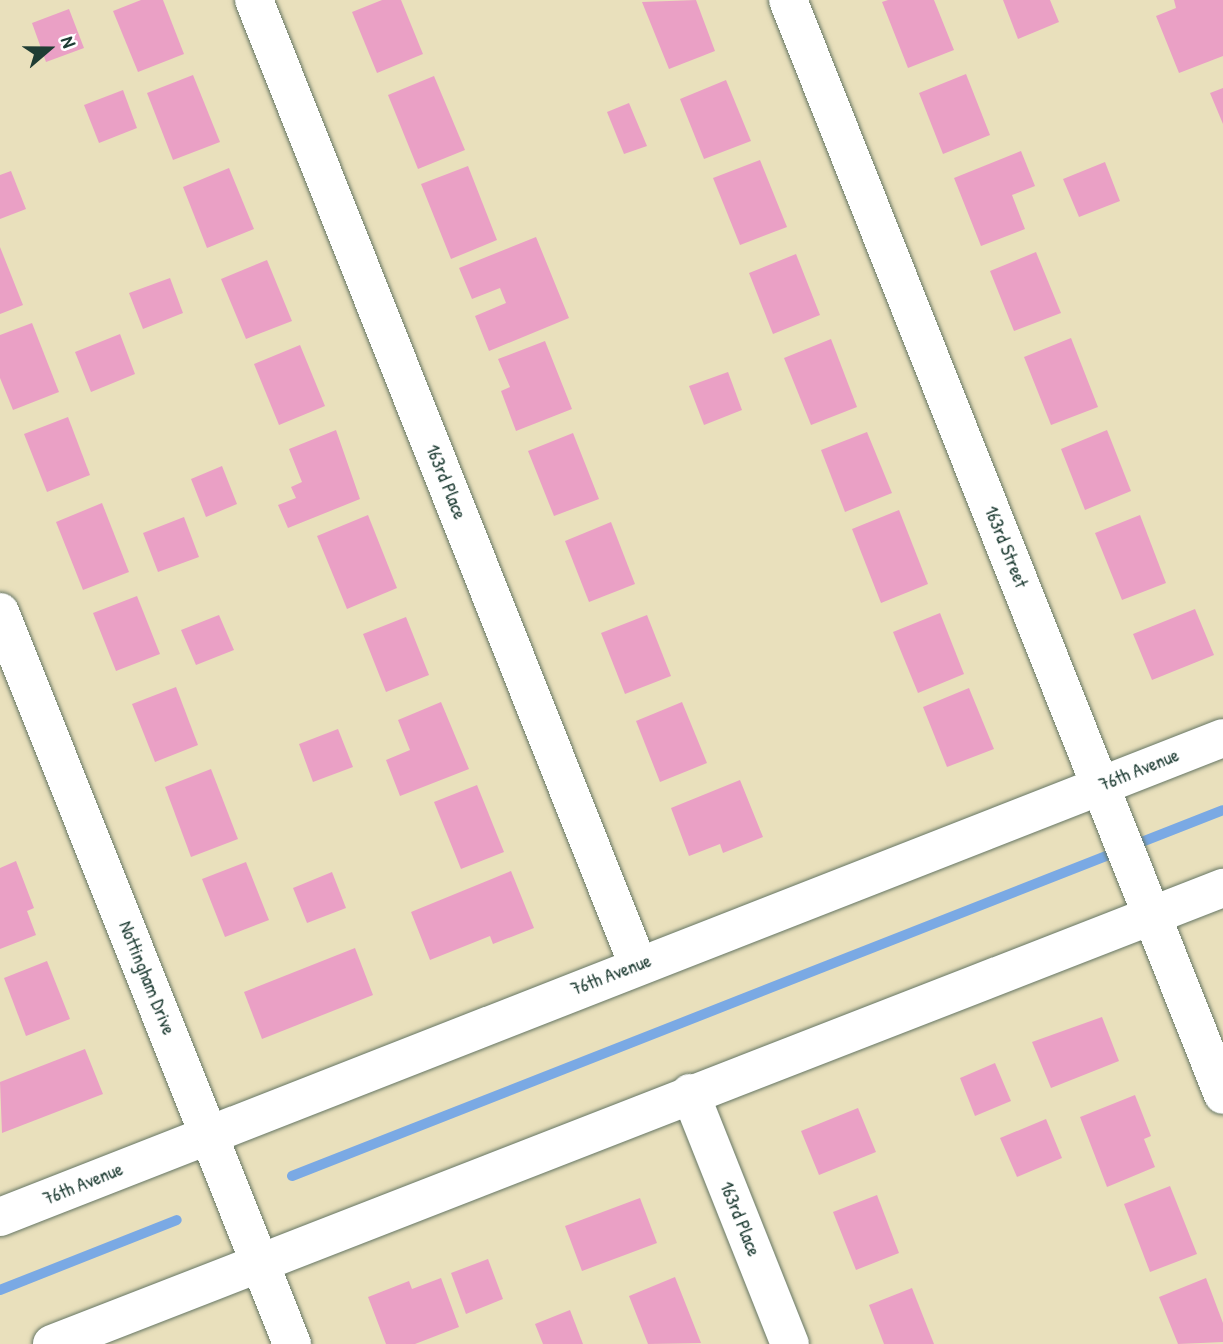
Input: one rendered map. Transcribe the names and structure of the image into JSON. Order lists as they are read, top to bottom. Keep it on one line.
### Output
{"streets":{"street":["163rd Place","163rd Street","76th Avenue","Nottingham Drive"]},"crossings":[["163rd Place","76th Avenue"],["163rd Street","76th Avenue"],["76th Avenue","Nottingham Drive"]],"north":"right"}
